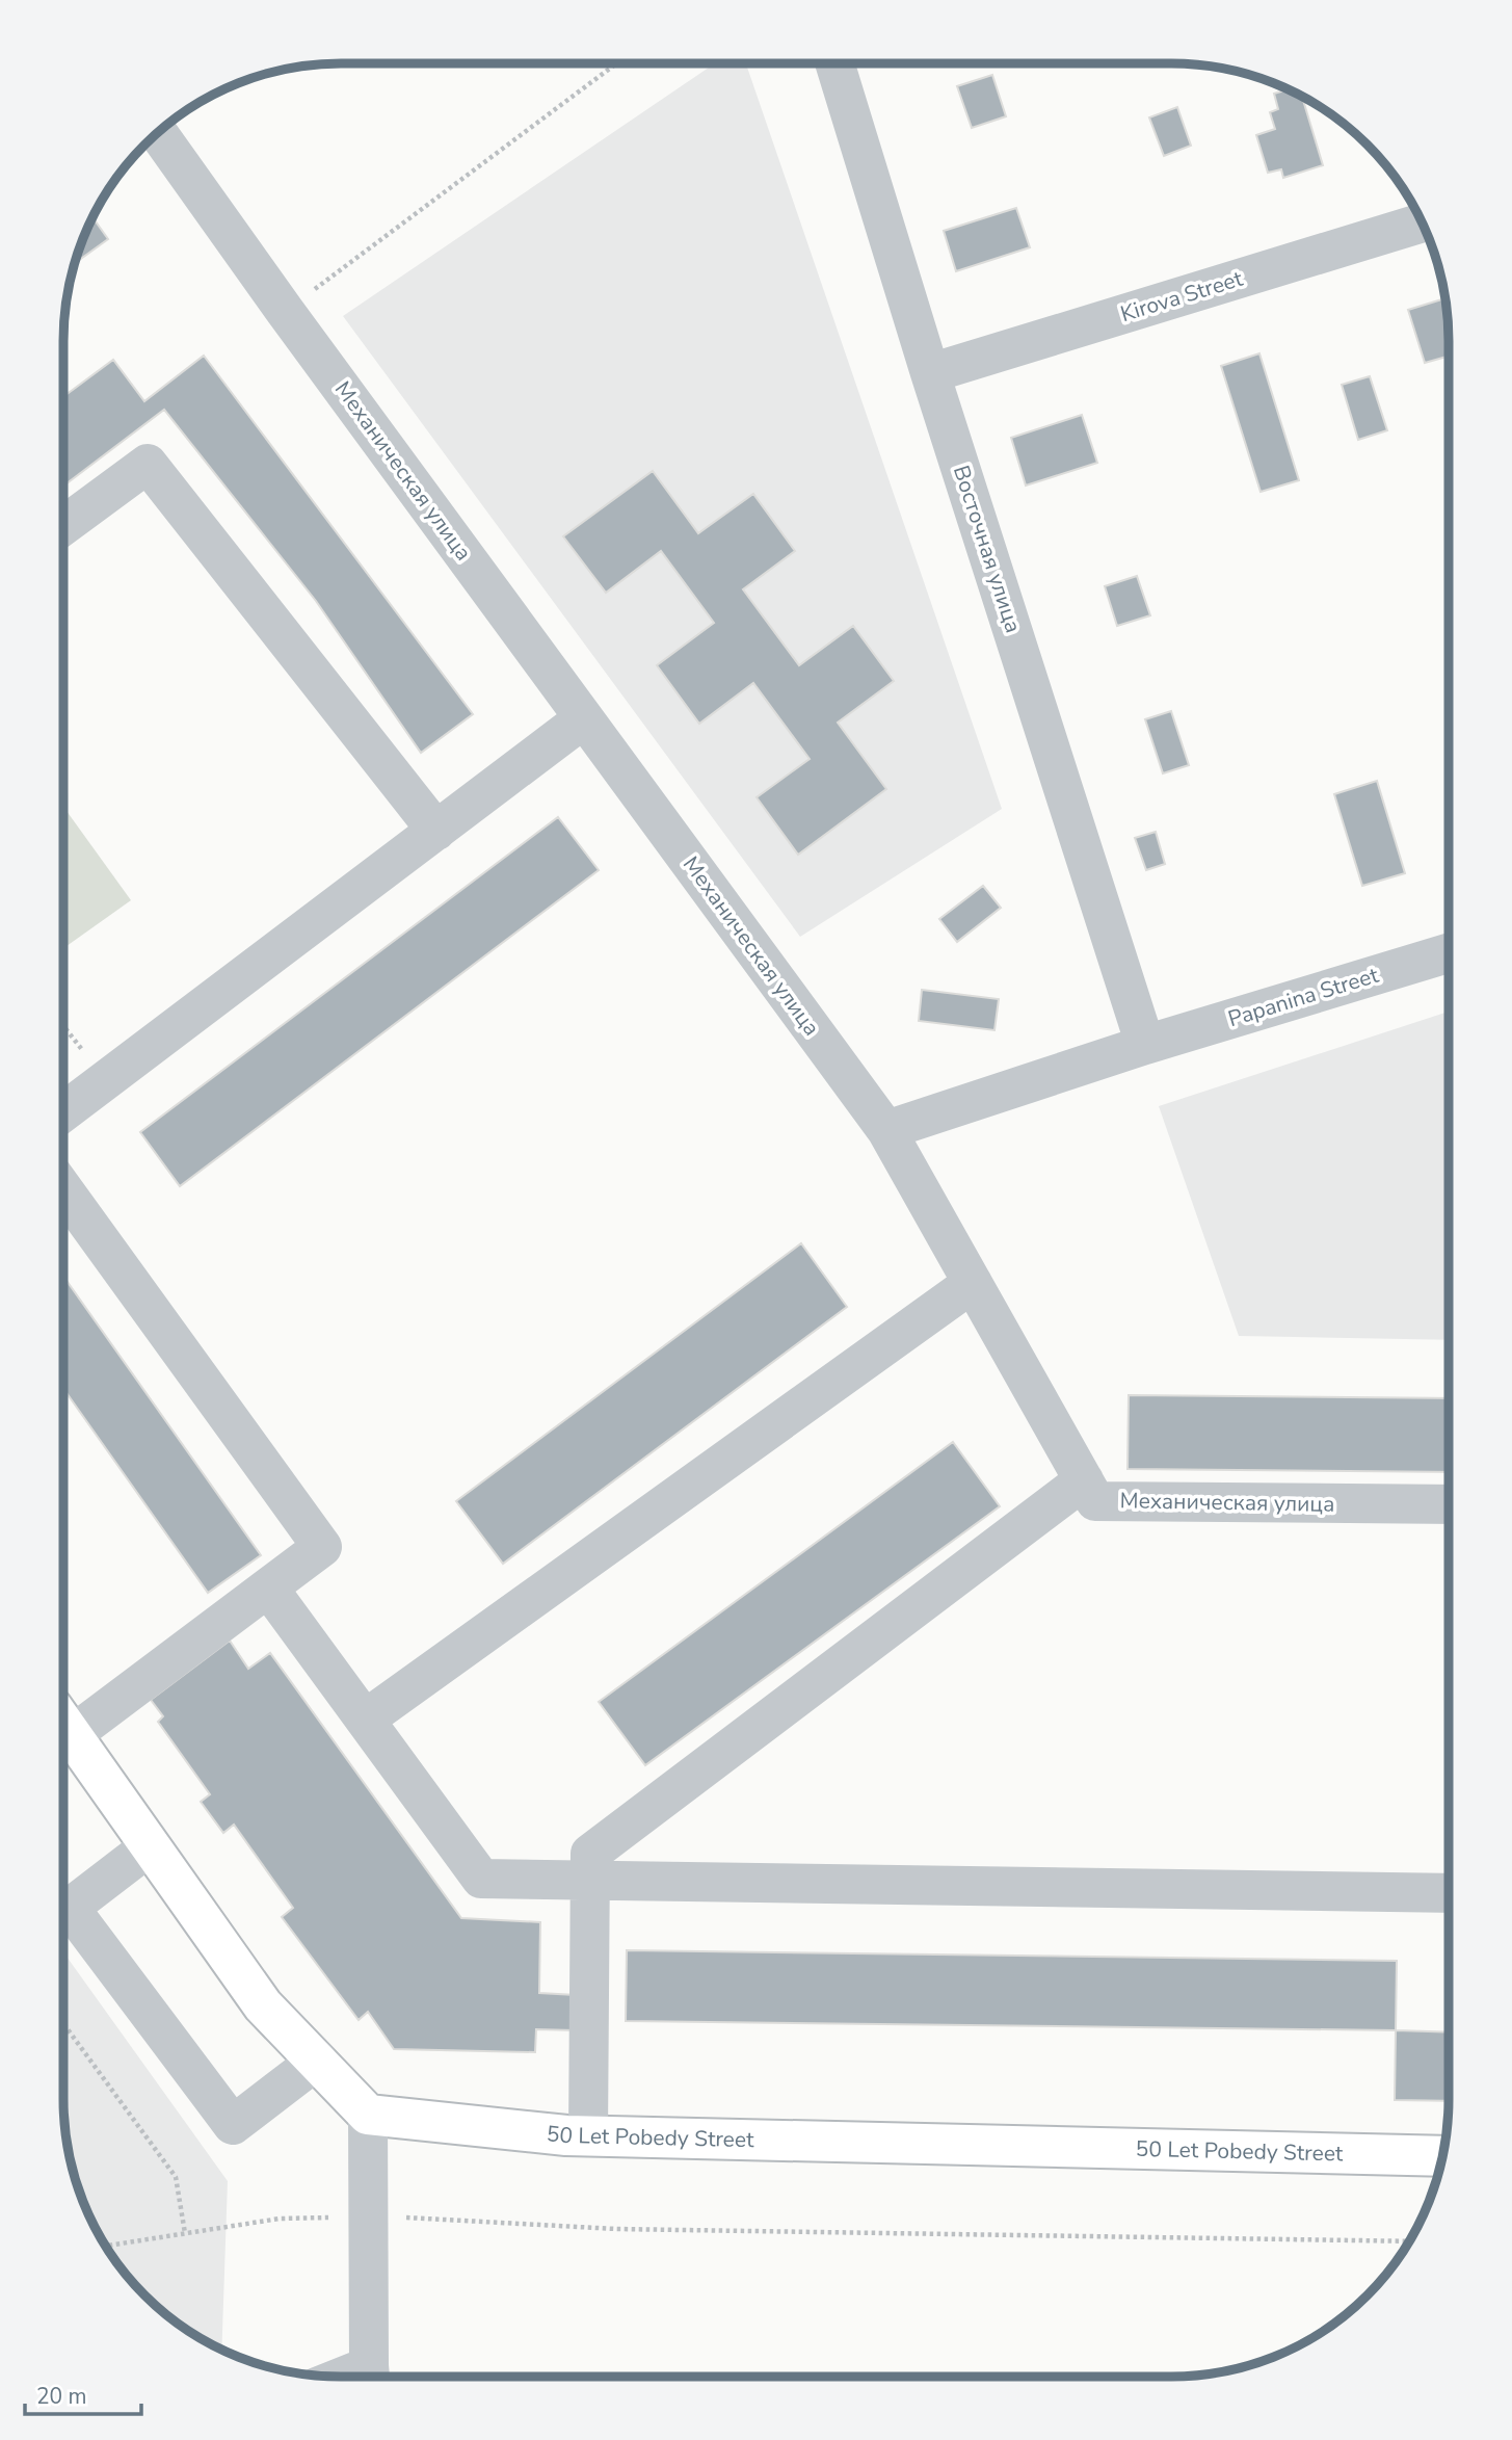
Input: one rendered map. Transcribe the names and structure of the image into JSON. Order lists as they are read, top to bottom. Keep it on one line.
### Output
{"streets":{"main road":["50 Let Pobedy Street"],"street":["Kirova Street","Механическая улица","Восточная улица","Papanina Street"]},"crossings":[["Kirova Street","Восточная улица"],["Механическая улица","Papanina Street"],["Восточная улица","Papanina Street"]],"scale_bar":"20 m"}
